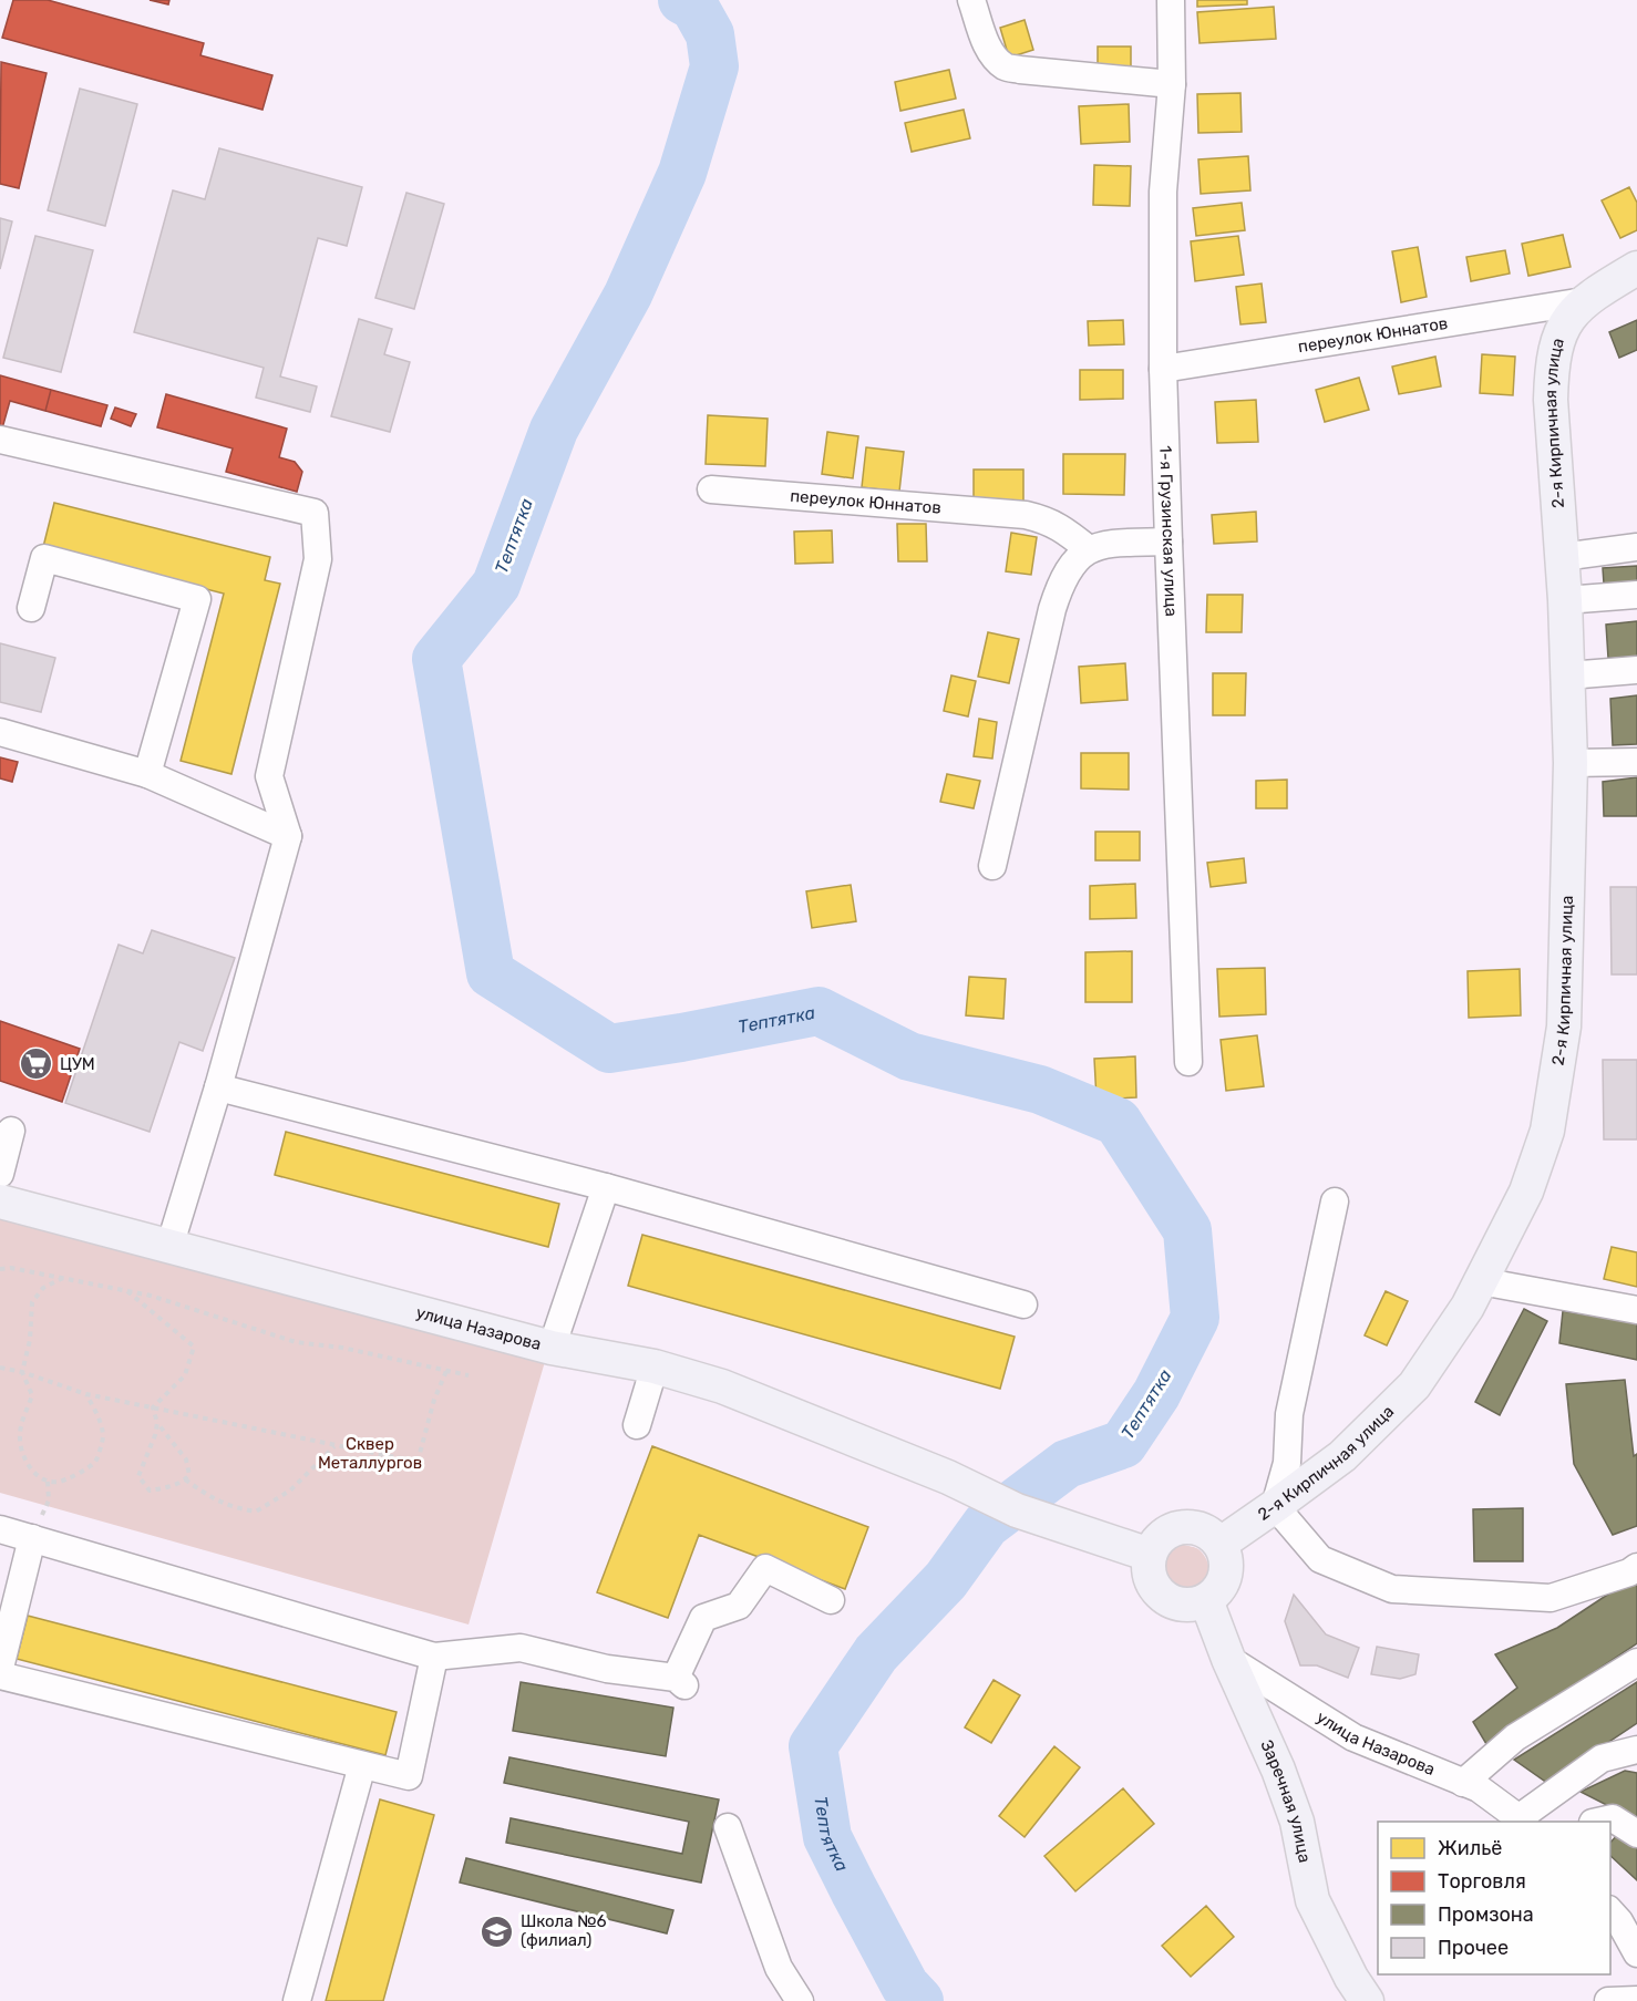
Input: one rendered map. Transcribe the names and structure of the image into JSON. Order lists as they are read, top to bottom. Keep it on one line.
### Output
{"streets":{"main road":["2-я Кирпичная улица","улица Назарова","Заречная улица"],"street":["переулок Юннатов","1-я Грузинская улица"]},"crossings":[["переулок Юннатов","2-я Кирпичная улица"],["переулок Юннатов","1-я Грузинская улица"],["2-я Кирпичная улица","улица Назарова"],["2-я Кирпичная улица","Заречная улица"],["улица Назарова","Заречная улица"]],"water":["Тептятка"],"parks":["Сквер Металлургов"],"places":{"supermarket":["ЦУМ"],"school or university":["Школа №6 (филиал)"]},"legend":["Жильё","Торговля","Промзона","Прочее"]}
